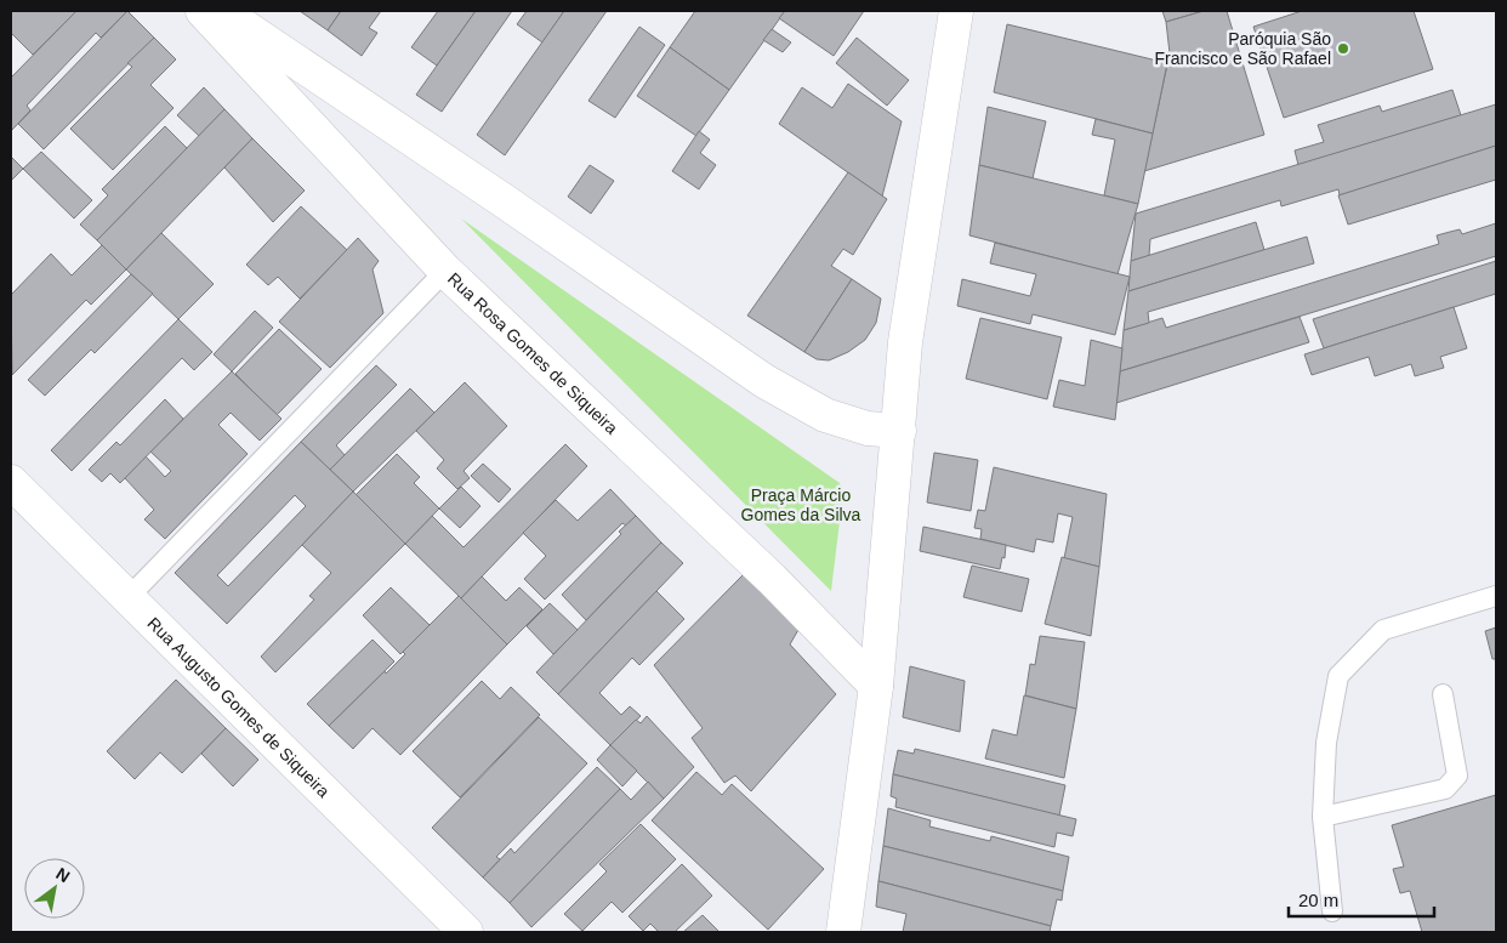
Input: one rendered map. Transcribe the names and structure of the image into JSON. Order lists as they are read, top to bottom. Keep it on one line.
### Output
{"streets":{"street":["Rua Rosa Gomes de Siqueira","Rua Augusto Gomes de Siqueira"]},"parks":["Praça Márcio Gomes da Silva"],"places":["Paróquia São Francisco e São Rafael"],"scale_bar":"20 m","north":"top right"}
